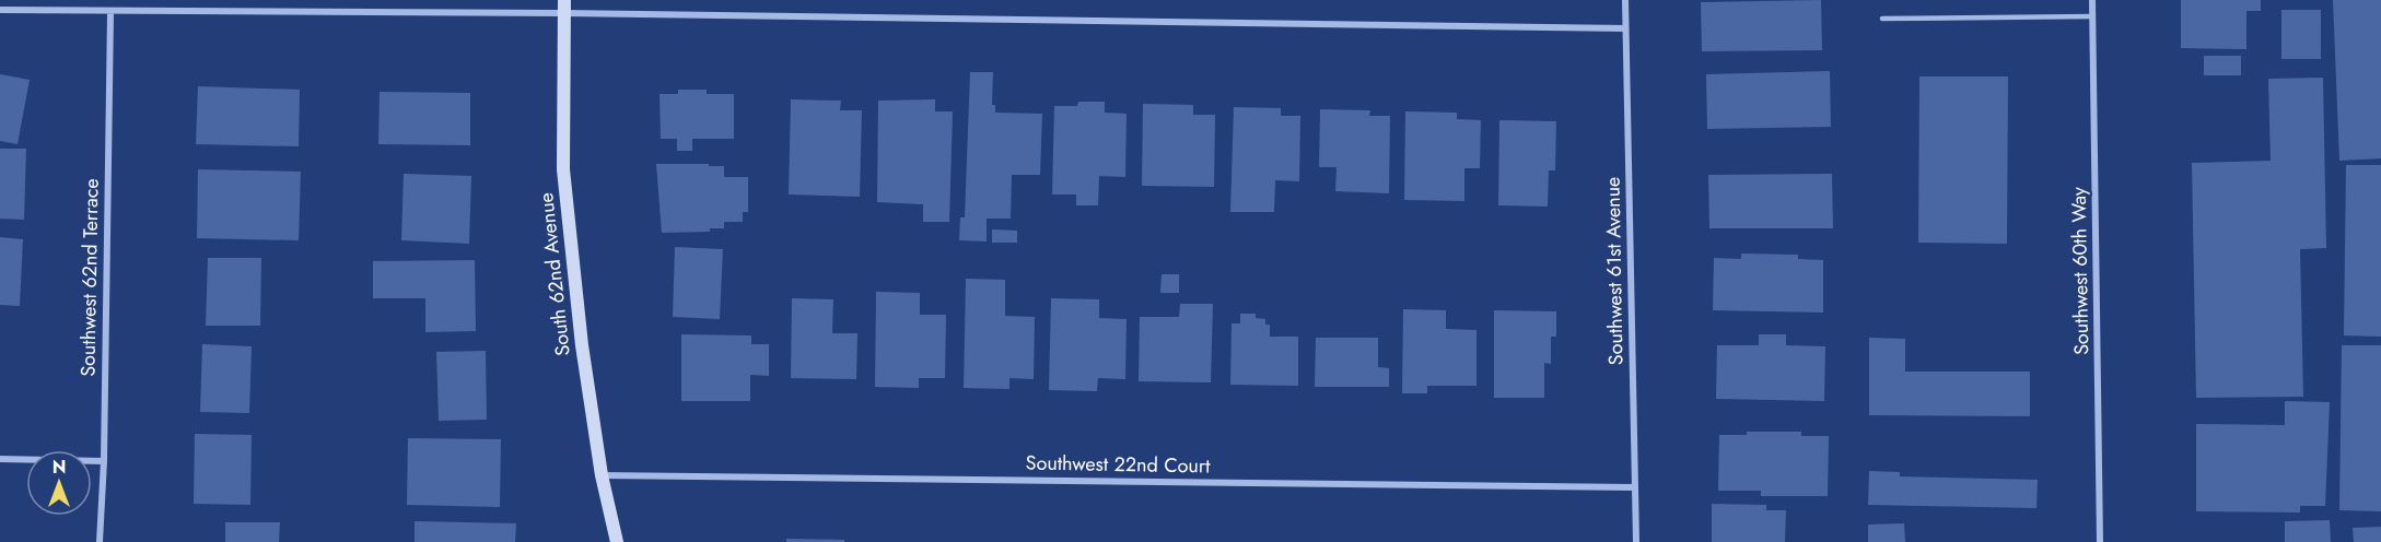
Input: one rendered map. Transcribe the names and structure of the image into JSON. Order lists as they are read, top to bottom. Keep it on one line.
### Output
{"streets":{"street":["Southwest 61st Avenue","Southwest 60th Way","South 62nd Avenue","Southwest 62nd Terrace","Southwest 22nd Court"]},"crossings":[["Southwest 61st Avenue","Southwest 22nd Court"],["South 62nd Avenue","Southwest 22nd Court"]],"north":"top"}
